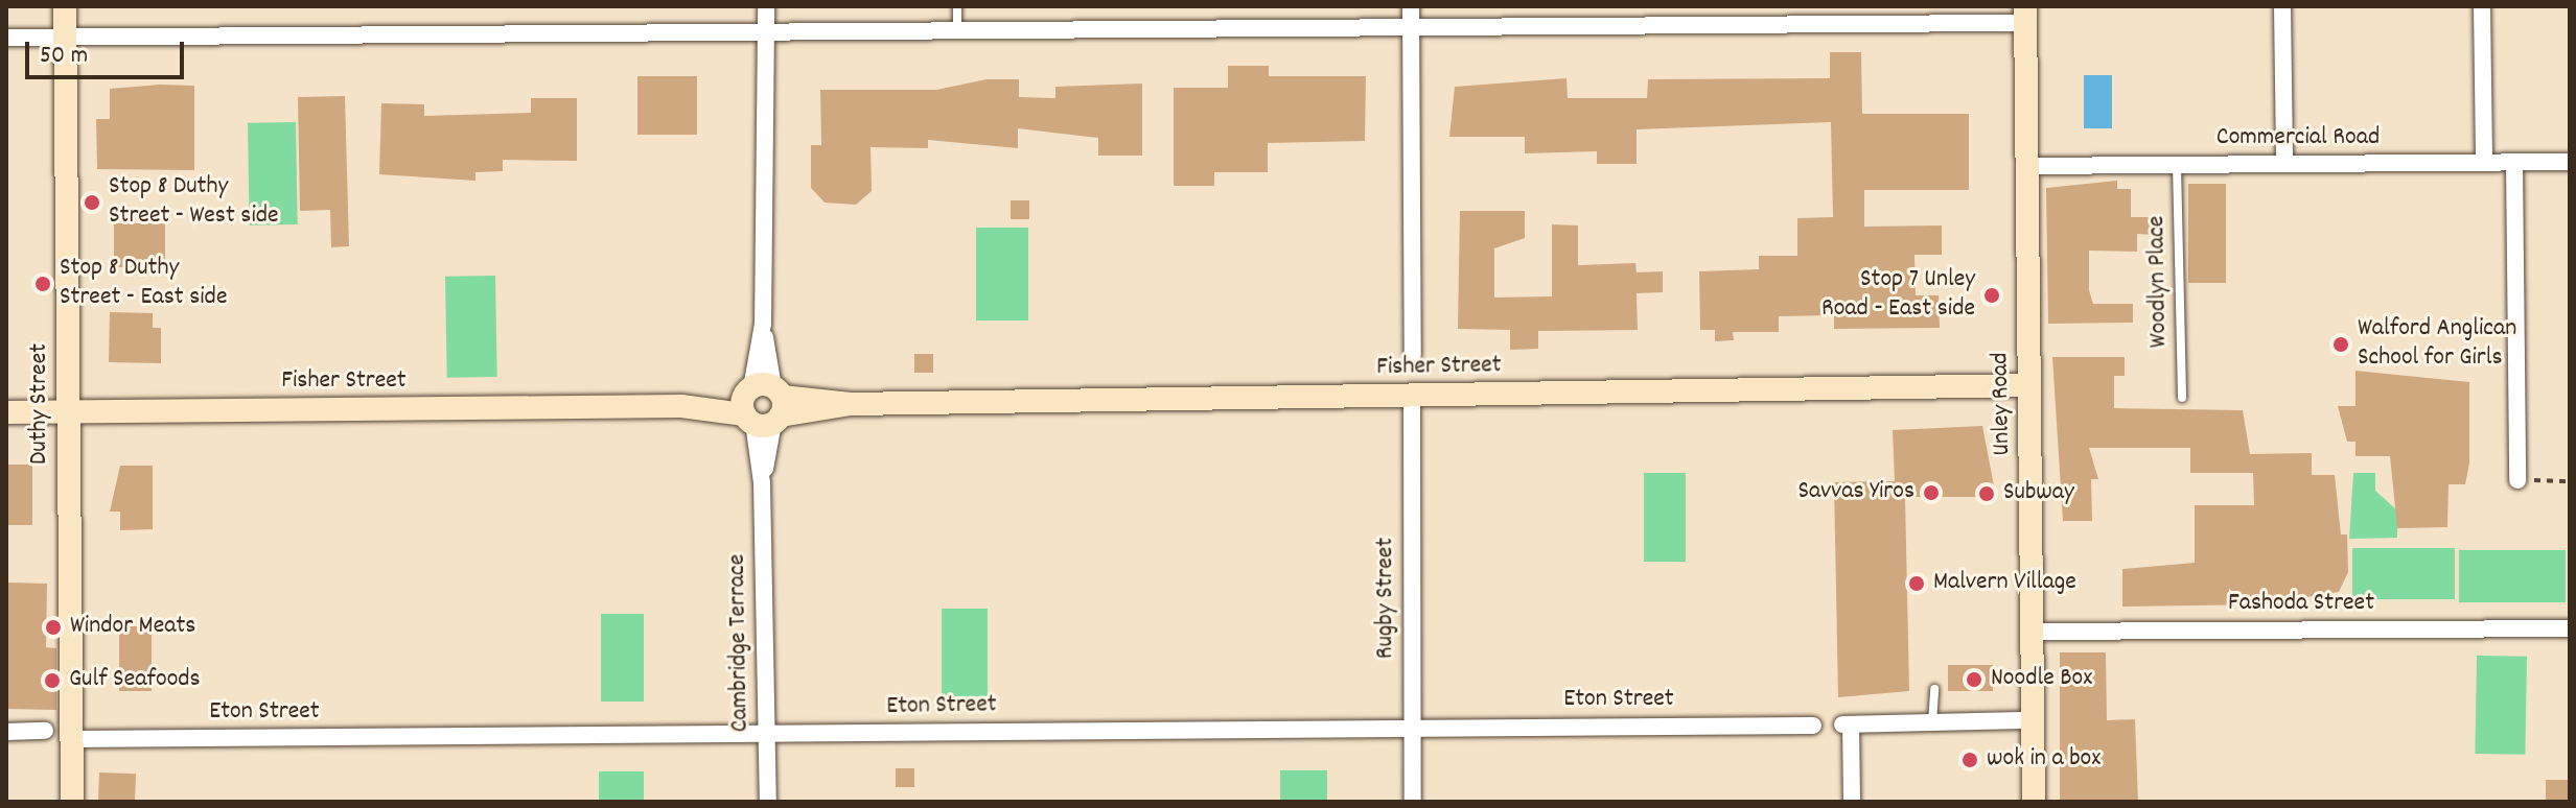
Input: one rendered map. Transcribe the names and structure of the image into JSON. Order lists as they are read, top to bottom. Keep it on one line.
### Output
{"streets":{"street":["Commercial Road","Fisher Street","Duthy Street","Unley Road","Rugby Street","Fashoda Street","Cambridge Terrace","Eton Street"],"lane":["Woodlyn Place"]},"crossings":[["Commercial Road","Woodlyn Place"],["Commercial Road","Unley Road"],["Fisher Street","Duthy Street"],["Fisher Street","Unley Road"],["Fisher Street","Rugby Street"],["Fisher Street","Cambridge Terrace"],["Duthy Street","Eton Street"],["Unley Road","Fashoda Street"],["Rugby Street","Eton Street"],["Cambridge Terrace","Eton Street"]],"places":["Stop 8 Duthy Street - West side","Stop 8 Duthy Street - East side","Stop 7 Unley Road - East side","Walford Anglican School for Girls","Savvas Yiros","Subway","Malvern Village","Windor Meats","Noodle Box","Gulf Seafoods","wok in a box"],"scale_bar":"50 m"}
